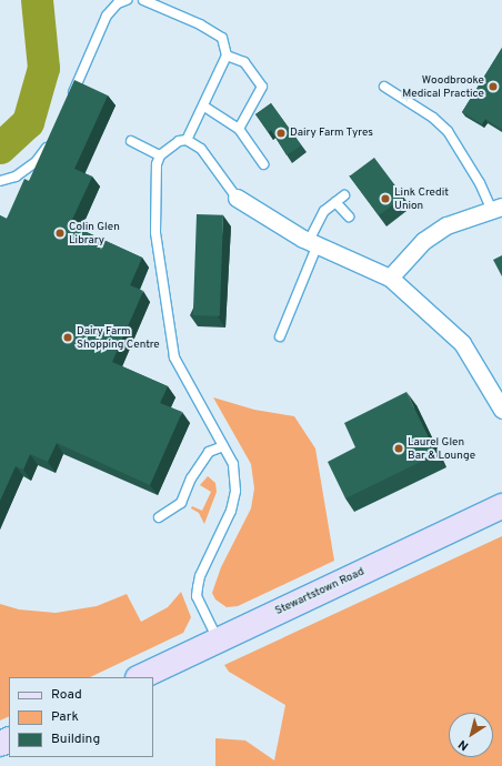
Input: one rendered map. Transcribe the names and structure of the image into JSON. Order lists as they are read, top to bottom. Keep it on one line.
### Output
{"streets":{"main road":["Stewartstown Road"]},"places":["Woodbrooke Medical Practice","Dairy Farm Tyres","Link Credit Union","Colin Glen Library","Dairy Farm Shopping Centre","Laurel Glen Bar & Lounge"],"legend":["Road","Park","Building"],"north":"bottom left"}
